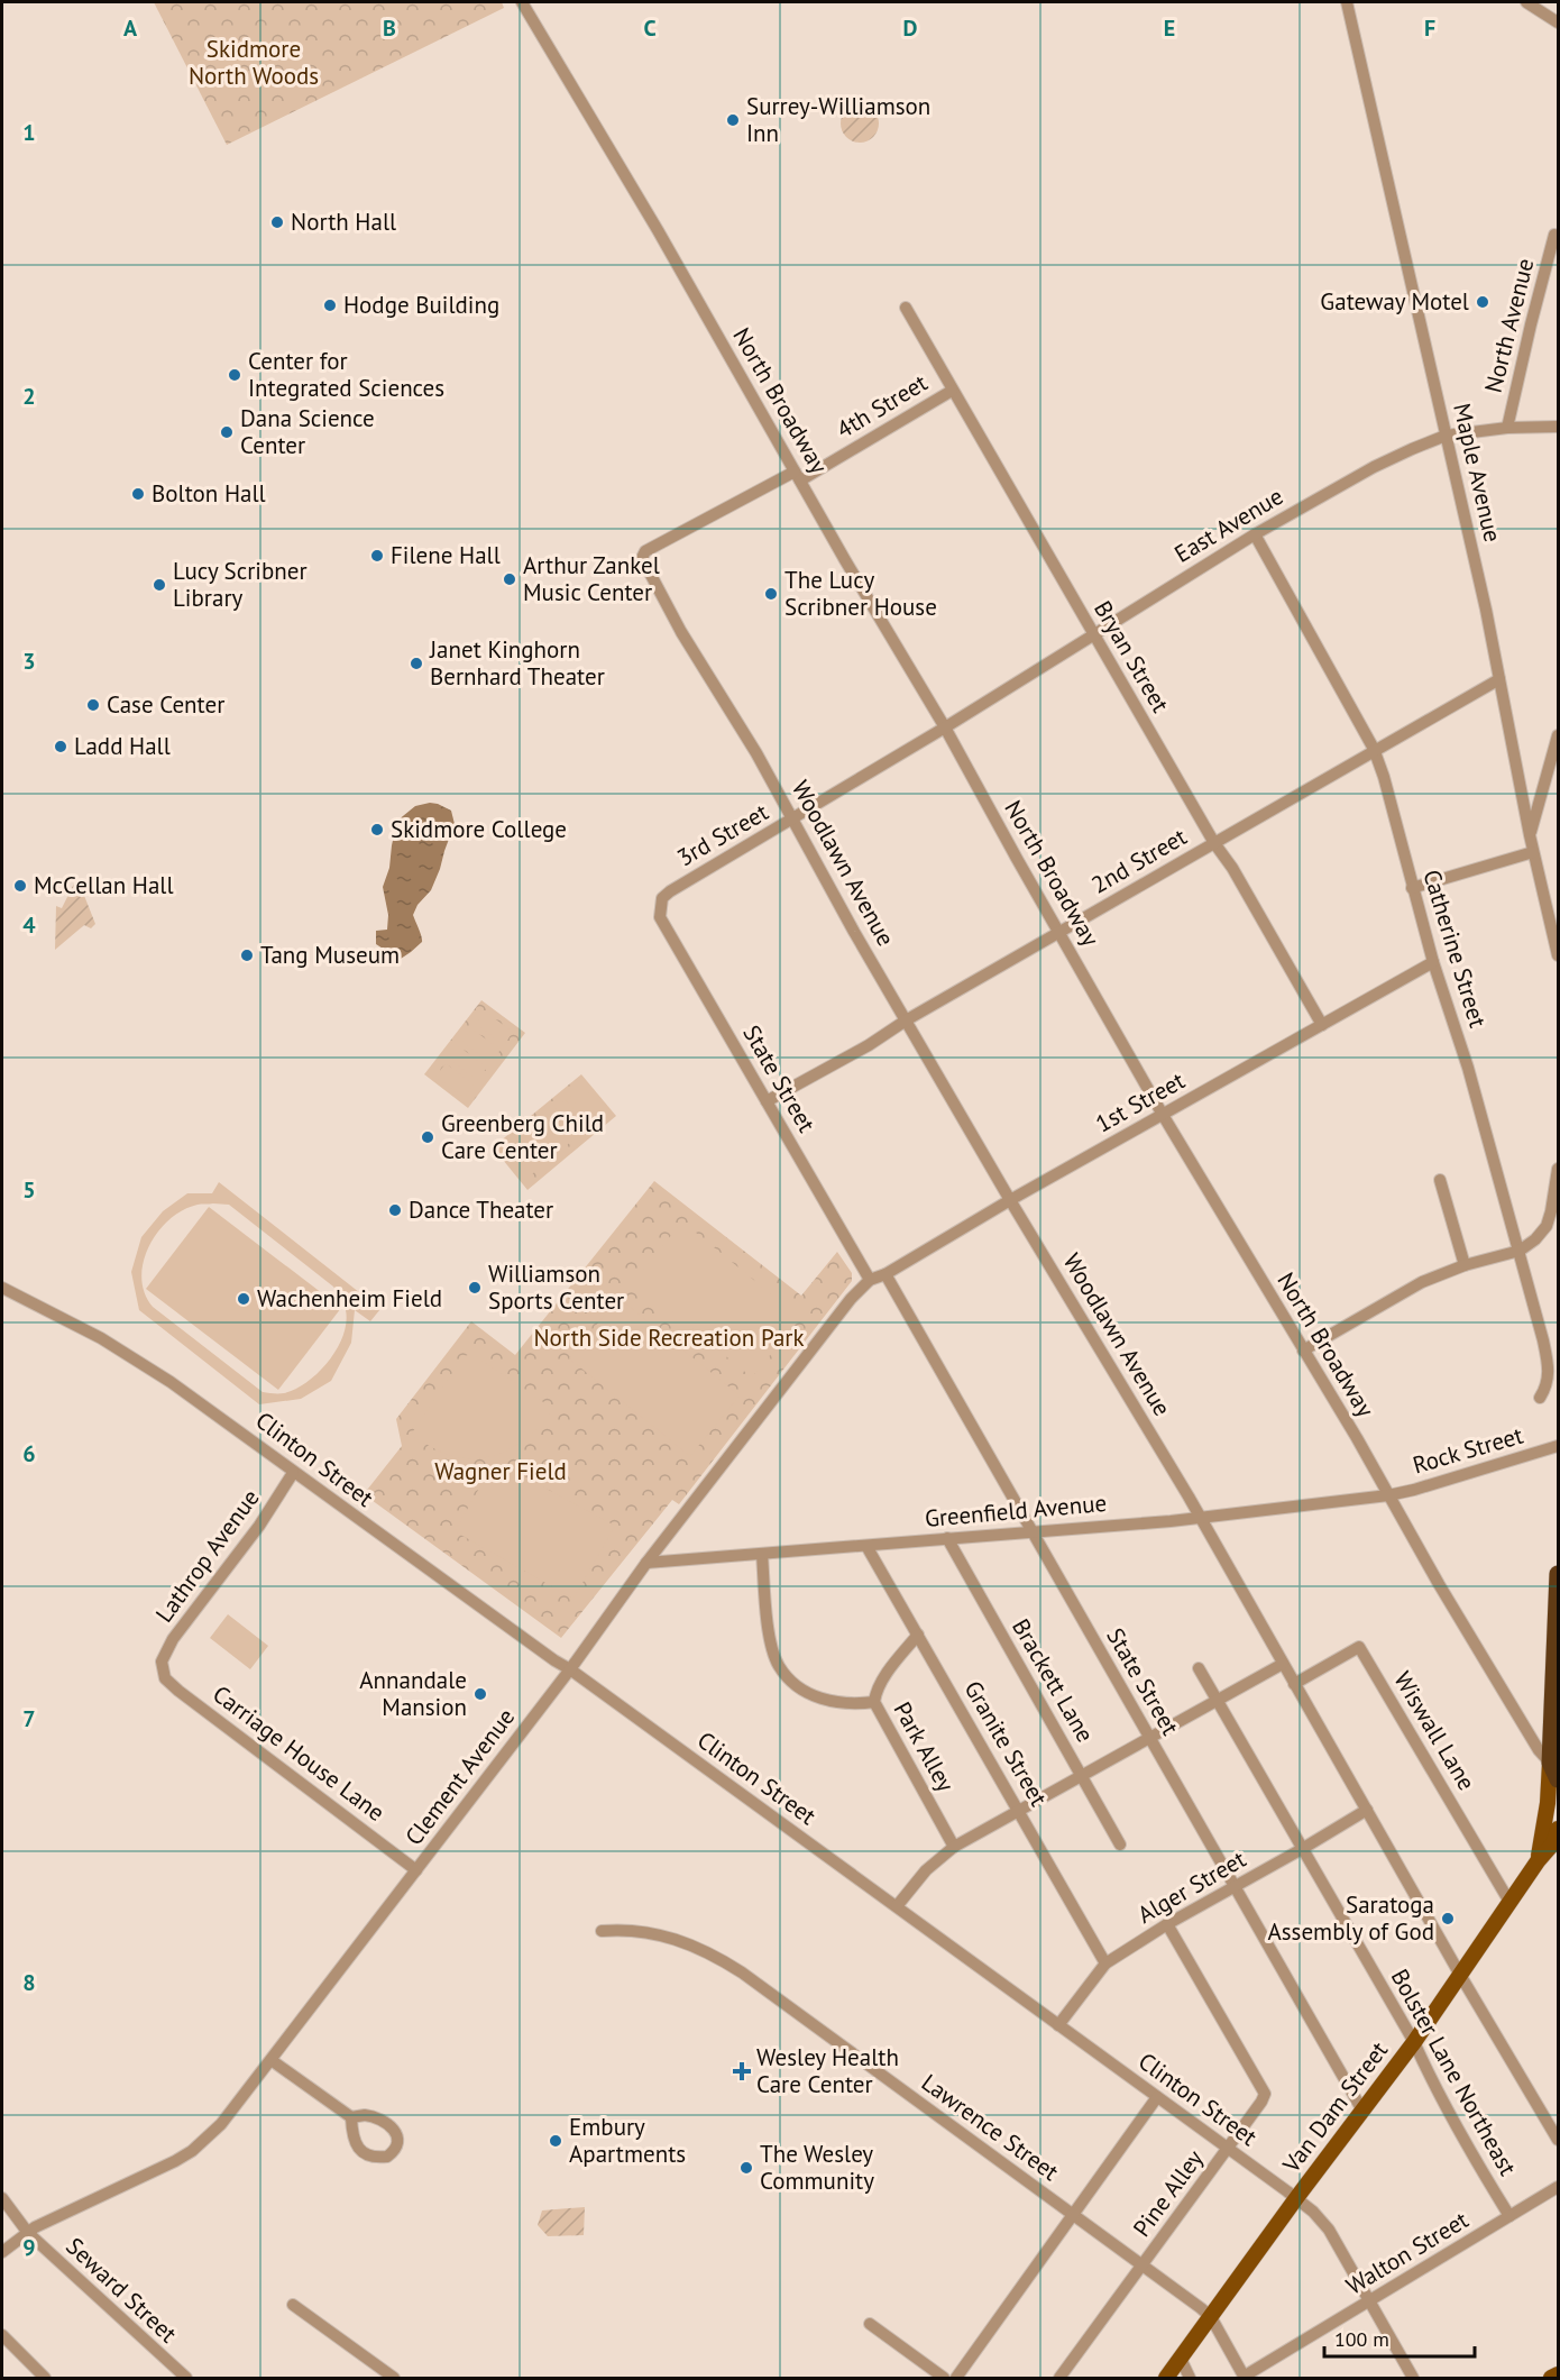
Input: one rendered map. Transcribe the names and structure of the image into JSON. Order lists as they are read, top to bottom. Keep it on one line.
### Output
{"streets":{"main road":["Van Dam Street"],"street":["North Avenue","North Broadway","4th Street","Maple Avenue","East Avenue","Bryan Street","3rd Street","2nd Street","Woodlawn Avenue","Catherine Street","State Street","1st Street","Rock Street","Clinton Street","Greenfield Avenue","Lathrop Avenue","Brackett Lane","Wiswall Lane","Granite Street","Park Alley","Carriage House Lane","Clement Avenue","Alger Street","Bolster Lane Northeast","Lawrence Street","Pine Alley","Walton Street","Seward Street"]},"crossings":[["North Avenue","East Avenue"],["North Broadway","4th Street"],["North Broadway","East Avenue"],["North Broadway","3rd Street"],["North Broadway","2nd Street"],["North Broadway","1st Street"],["North Broadway","Rock Street"],["North Broadway","Greenfield Avenue"],["North Broadway","Van Dam Street"],["4th Street","Bryan Street"],["4th Street","Woodlawn Avenue"],["Maple Avenue","East Avenue"],["Maple Avenue","2nd Street"],["East Avenue","Bryan Street"],["East Avenue","3rd Street"],["East Avenue","Catherine Street"],["Bryan Street","2nd Street"],["Bryan Street","1st Street"],["3rd Street","Woodlawn Avenue"],["3rd Street","State Street"],["2nd Street","Woodlawn Avenue"],["2nd Street","Catherine Street"],["2nd Street","State Street"],["Woodlawn Avenue","1st Street"],["Woodlawn Avenue","Greenfield Avenue"],["Woodlawn Avenue","Wiswall Lane"],["Woodlawn Avenue","Alger Street"],["Woodlawn Avenue","Van Dam Street"],["Catherine Street","1st Street"],["State Street","1st Street"],["State Street","Greenfield Avenue"],["State Street","Clement Avenue"],["State Street","Alger Street"],["State Street","Van Dam Street"],["1st Street","Clement Avenue"],["Rock Street","Greenfield Avenue"],["Clinton Street","Lathrop Avenue"],["Clinton Street","Clement Avenue"],["Clinton Street","Alger Street"],["Clinton Street","Van Dam Street"],["Clinton Street","Pine Alley"],["Clinton Street","Walton Street"],["Greenfield Avenue","Brackett Lane"],["Greenfield Avenue","Granite Street"],["Greenfield Avenue","Park Alley"],["Greenfield Avenue","Clement Avenue"],["Lathrop Avenue","Carriage House Lane"],["Wiswall Lane","Van Dam Street"],["Granite Street","Park Alley"],["Granite Street","Alger Street"],["Carriage House Lane","Clement Avenue"],["Clement Avenue","Seward Street"],["Alger Street","Bolster Lane Northeast"],["Alger Street","Pine Alley"],["Bolster Lane Northeast","Van Dam Street"],["Bolster Lane Northeast","Walton Street"],["Van Dam Street","Lawrence Street"],["Lawrence Street","Pine Alley"],["Lawrence Street","Walton Street"]],"parks":["Skidmore North Woods","North Side Recreation Park","Wagner Field"],"places":{"other":["Surrey-Williamson Inn","North Hall","Gateway Motel","Hodge Building","Center for Integrated Sciences","Dana Science Center","Bolton Hall","Filene Hall","Arthur Zankel Music Center","Lucy Scribner Library","The Lucy Scribner House","Janet Kinghorn Bernhard Theater","Case Center","Ladd Hall","Skidmore College","McCellan Hall","Tang Museum","Greenberg Child Care Center","Dance Theater","Williamson Sports Center","Wachenheim Field","Annandale Mansion","Saratoga Assembly of God","Embury Apartments","The Wesley Community"],"health":["Wesley Health Care Center"]},"scale_bar":"100 m","grid":{"columns":["A","B","C","D","E","F"],"rows":["1","2","3","4","5","6","7","8","9"]}}
